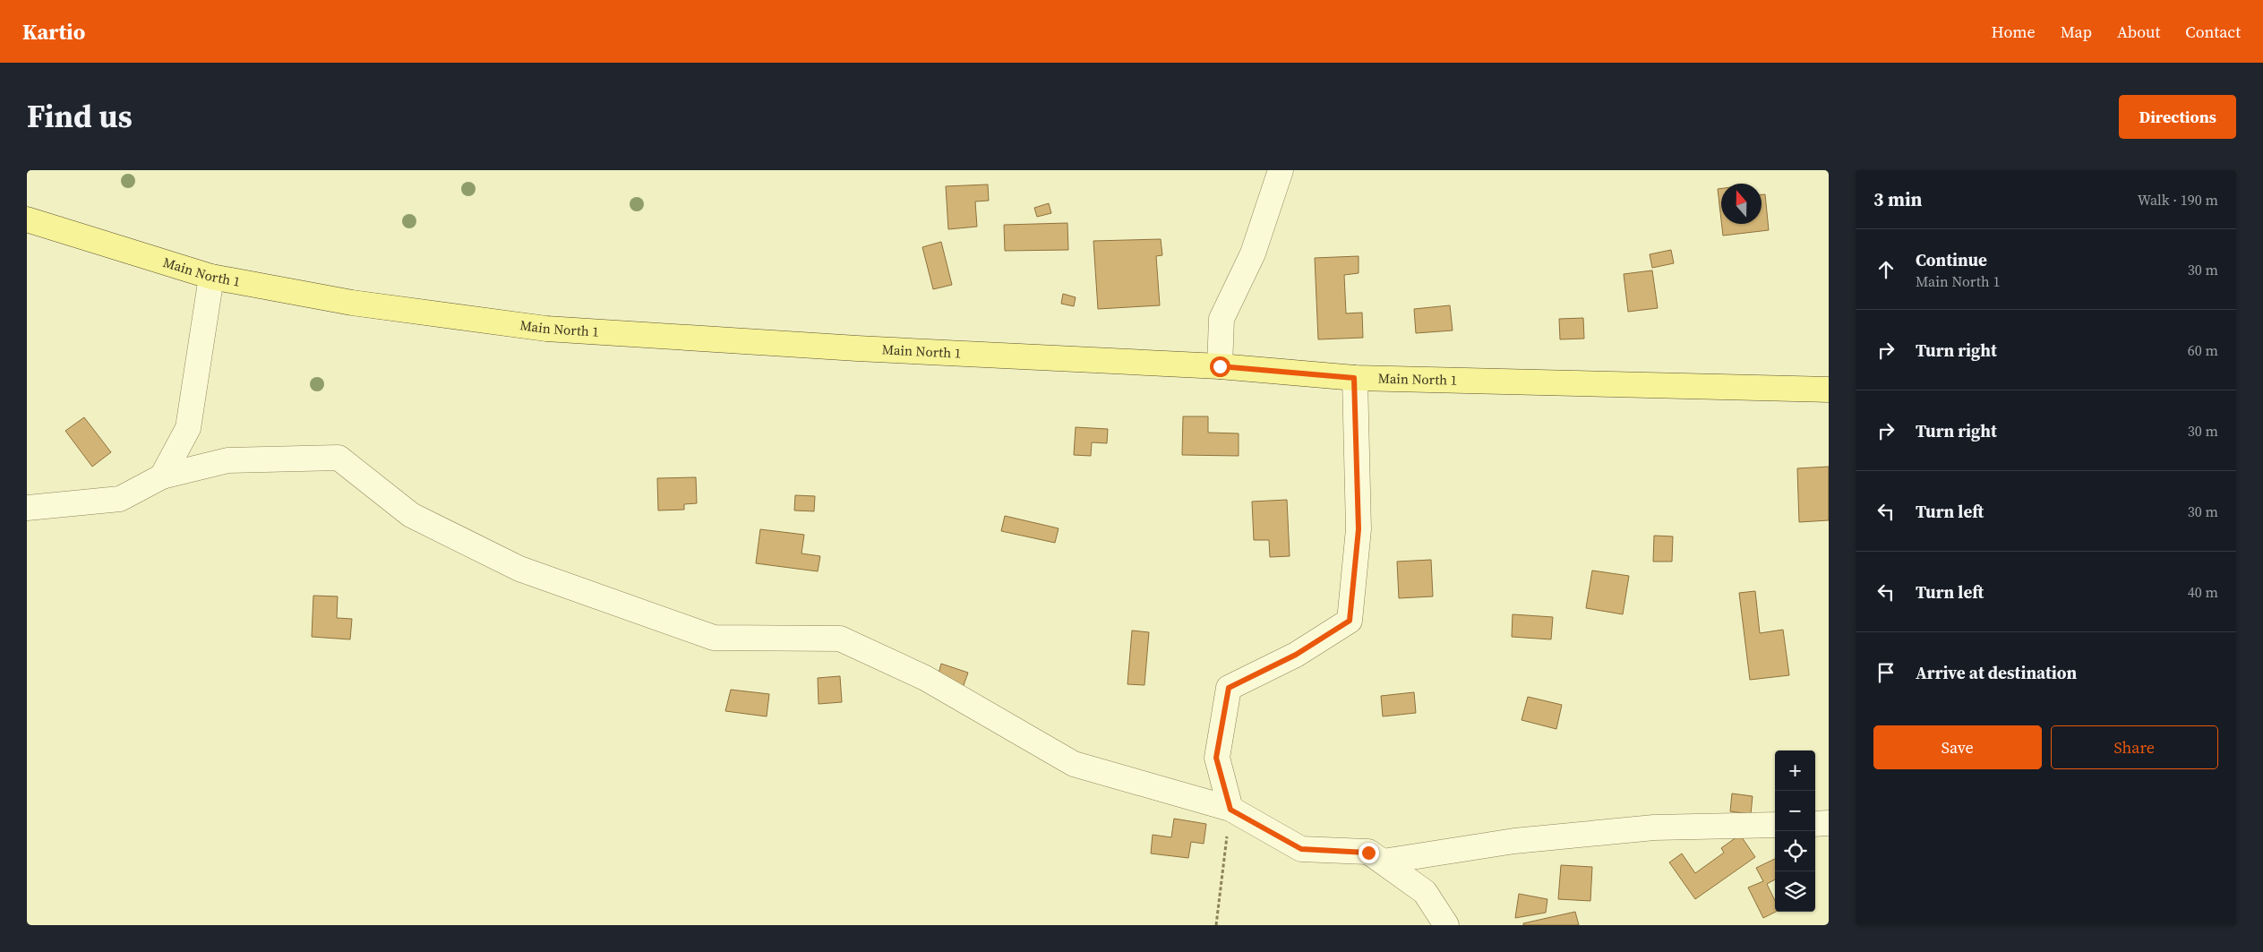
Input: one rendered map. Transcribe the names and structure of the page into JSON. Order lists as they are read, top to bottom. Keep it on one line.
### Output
{"streets":{"main road":["Main North 1"]},"north":"top","page":{"header":"Kartio","nav":["Home","Map","About","Contact"],"title":"Find us","buttons":["Directions",["Save","Share"]],"heading":["3 min","Walk · 190 m"],"list":[["Continue","Main North 1","30 m"],["Turn right","60 m"],["Turn right","30 m"],["Turn left","30 m"],["Turn left","40 m"],"Arrive at destination"],"map_buttons":["+","−"]}}
